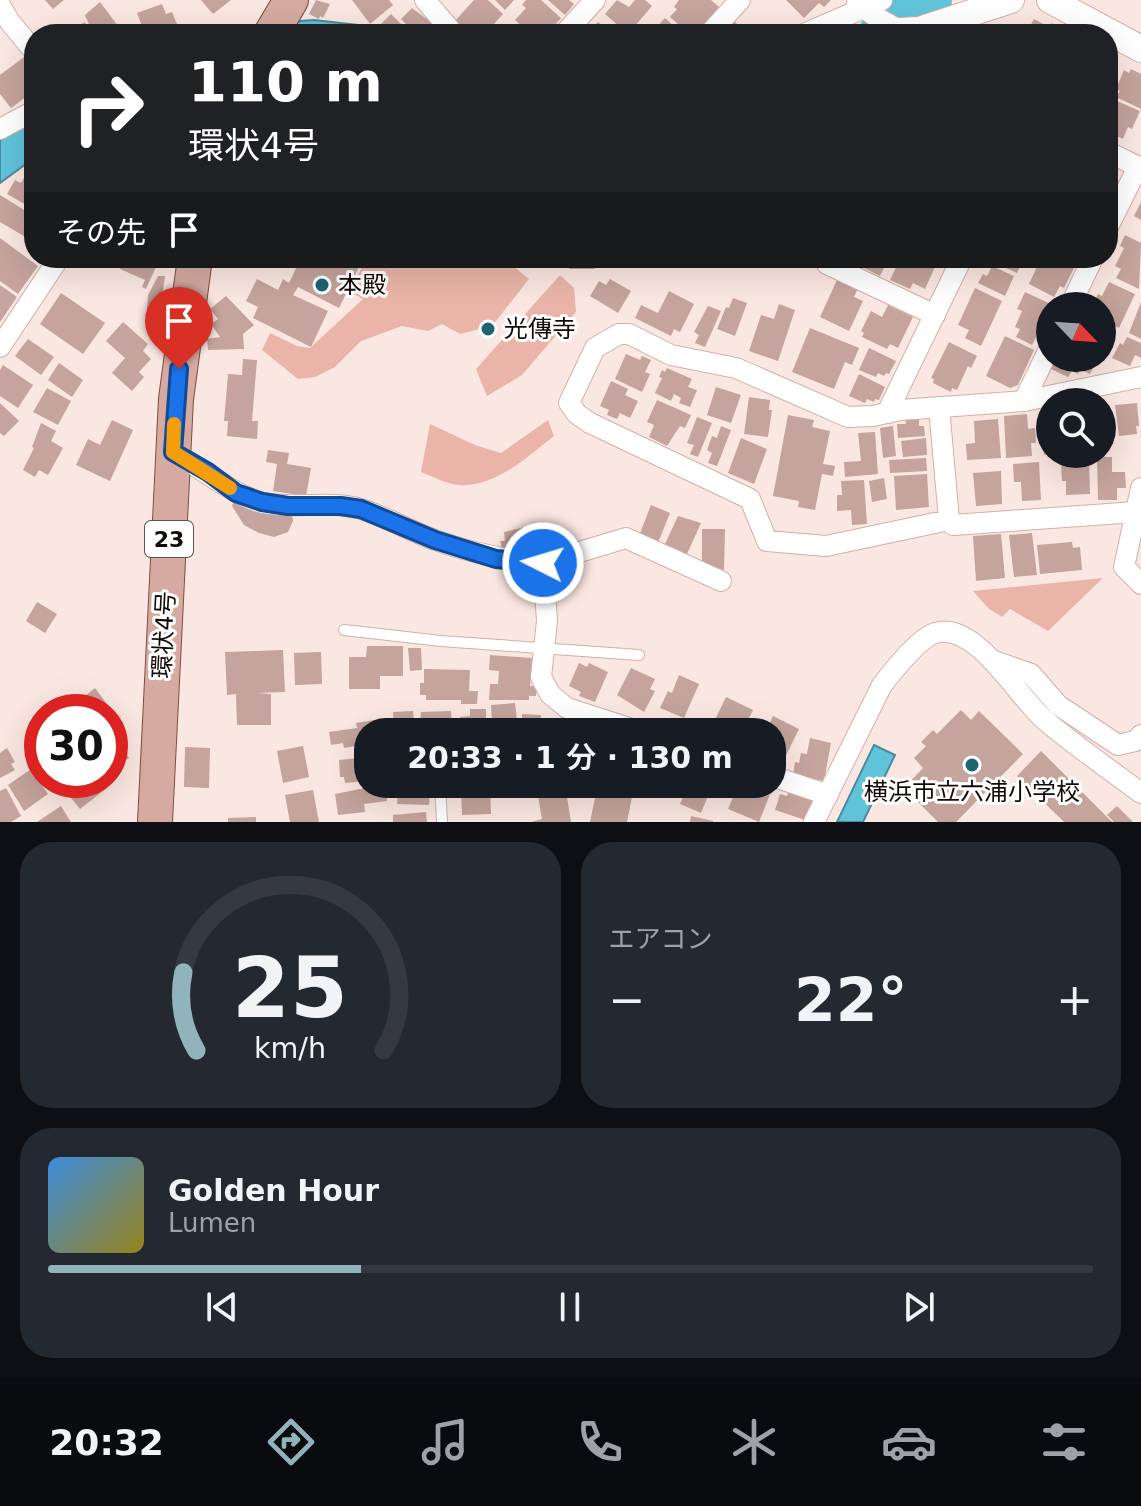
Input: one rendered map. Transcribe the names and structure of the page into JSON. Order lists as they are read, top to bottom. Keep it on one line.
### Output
{"streets":{"main road":["23","環状4号"]},"places":["本殿","光傳寺","横浜市立六浦小学校"],"north":"bottom right","page":{"turn":["110 m","環状4号"],"then":"その先","limit":"30","trip":"20:33 · 1 分 · 130 m","tile":"エアコン","heat":["−","22°","+"],"song":["Golden Hour","Lumen"],"tabs":"20:32","gauge":["25","km/h"]}}
